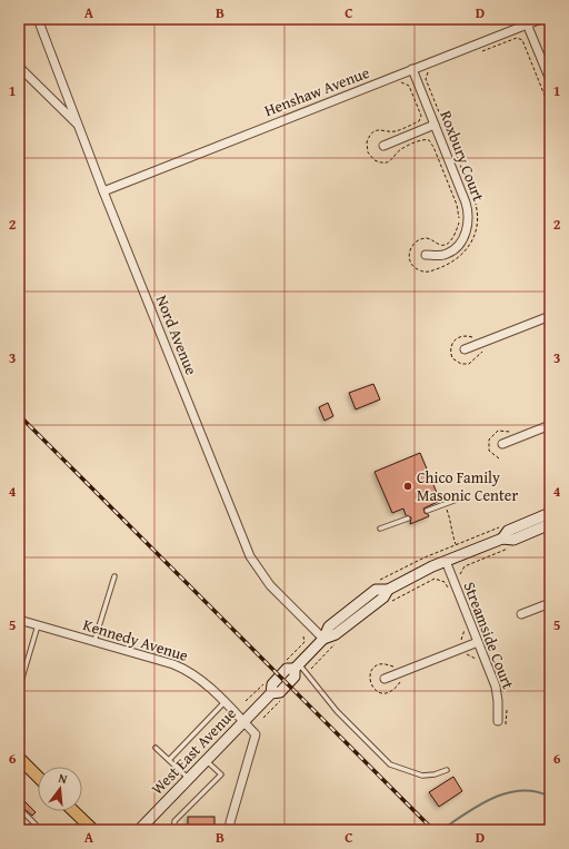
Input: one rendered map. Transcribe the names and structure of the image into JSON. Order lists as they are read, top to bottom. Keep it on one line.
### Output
{"streets":{"main road":["West East Avenue"],"street":["Henshaw Avenue","Roxbury Court","Nord Avenue","Streamside Court","Kennedy Avenue"]},"crossings":[["Henshaw Avenue","Roxbury Court"],["Henshaw Avenue","Nord Avenue"],["Nord Avenue","West East Avenue"],["Streamside Court","West East Avenue"],["Kennedy Avenue","West East Avenue"]],"places":["Chico Family Masonic Center"],"north":"top","grid":{"columns":["A","B","C","D"],"rows":["1","2","3","4","5","6"]}}
